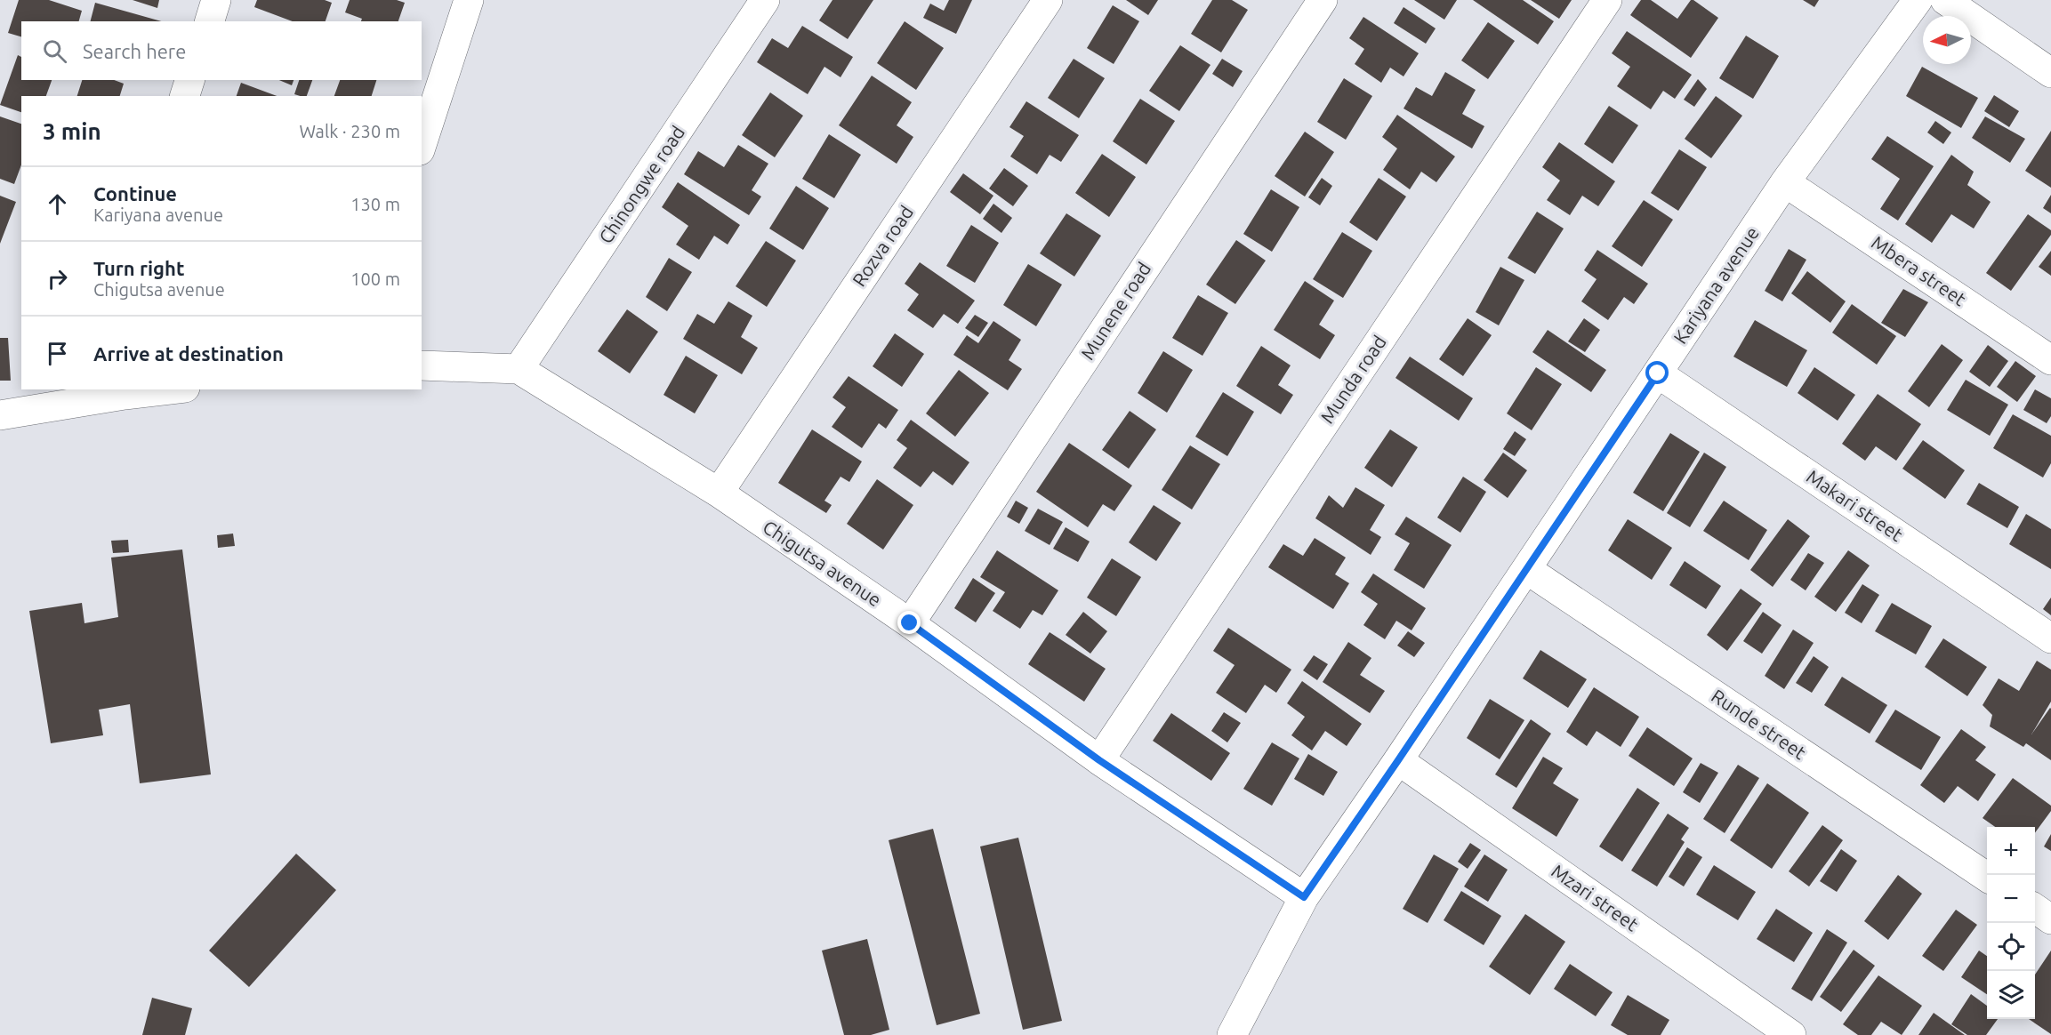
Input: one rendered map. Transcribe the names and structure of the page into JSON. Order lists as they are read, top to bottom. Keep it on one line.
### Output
{"streets":{"street":["Chinongwe road","Rozva road","Mbera street","Kariyana avenue","Munene road","Munda road","Makari street","Chigutsa avenue","Runde street","Mzari street"]},"crossings":[["Chinongwe road","Chigutsa avenue"],["Rozva road","Chigutsa avenue"],["Mbera street","Kariyana avenue"],["Kariyana avenue","Makari street"],["Kariyana avenue","Chigutsa avenue"],["Kariyana avenue","Runde street"],["Kariyana avenue","Mzari street"],["Munene road","Chigutsa avenue"],["Munda road","Chigutsa avenue"]],"north":"left","page":{"search":"Search here","heading":["3 min","Walk · 230 m"],"list":[["Continue","Kariyana avenue","130 m"],["Turn right","Chigutsa avenue","100 m"],"Arrive at destination"],"map_buttons":["+","−"]}}
